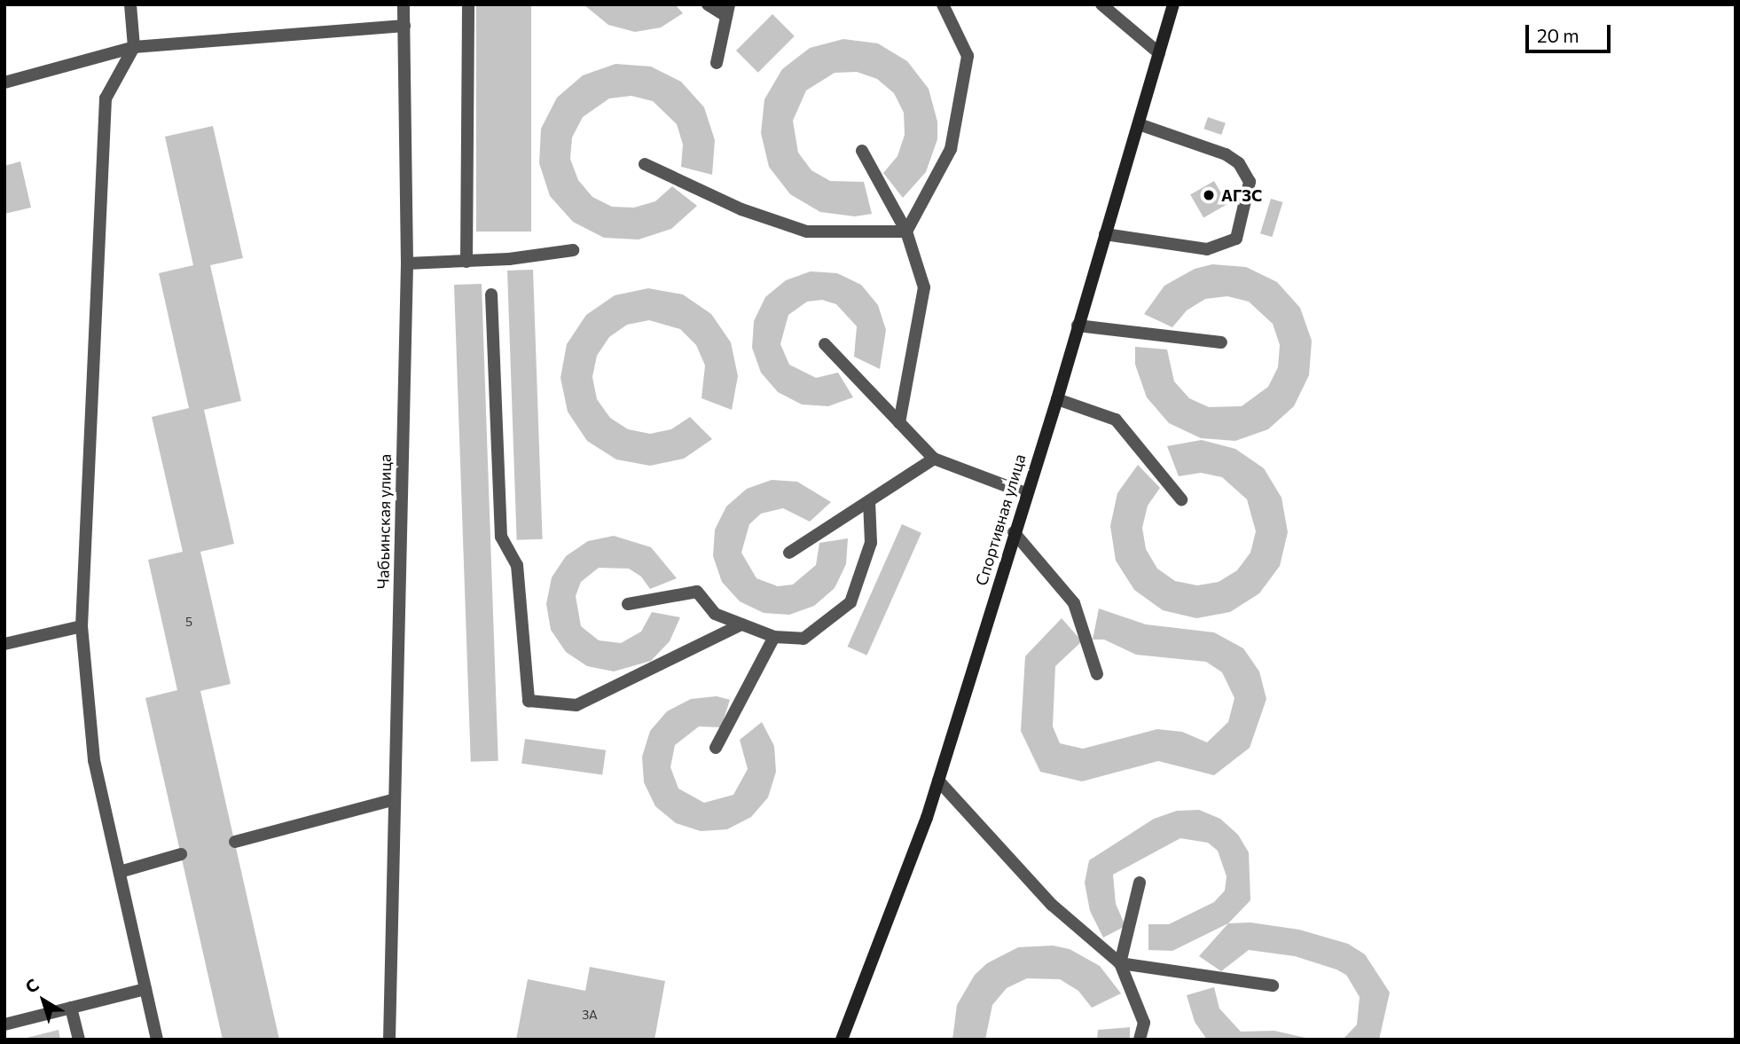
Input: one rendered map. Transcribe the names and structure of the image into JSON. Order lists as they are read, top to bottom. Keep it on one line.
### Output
{"streets":{"street":["Спортивная улица","Чабьинская улица"]},"places":["АГЗС"],"house_numbers":["5","3А"],"scale_bar":"20 m","north":"top left"}
